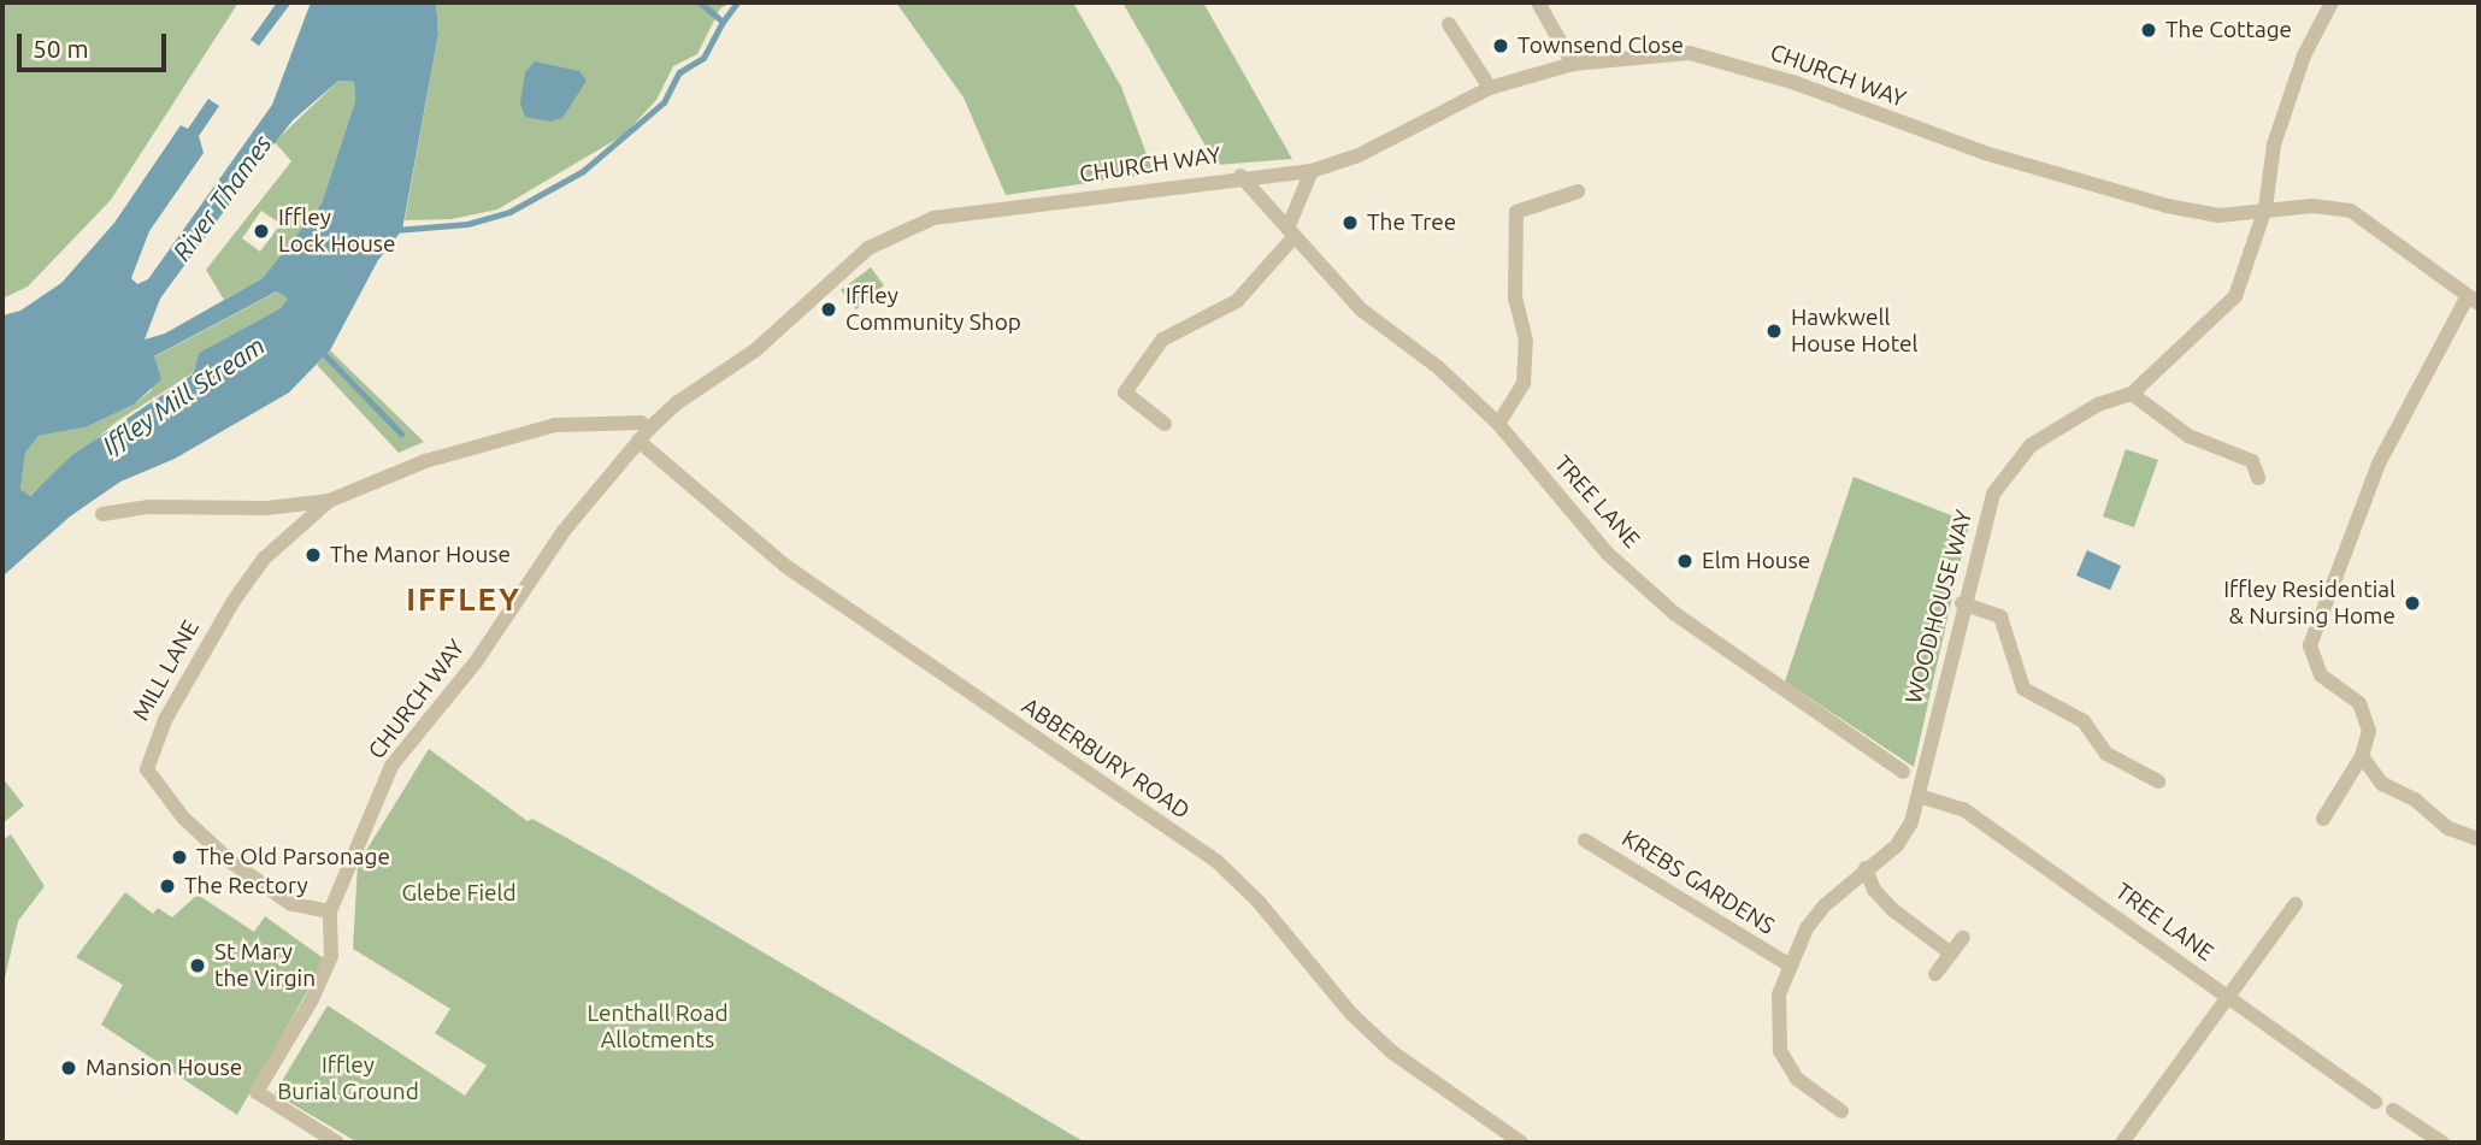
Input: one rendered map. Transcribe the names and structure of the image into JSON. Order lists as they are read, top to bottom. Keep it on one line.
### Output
{"streets":{"street":["CHURCH WAY","TREE LANE","WOODHOUSE WAY","MILL LANE","ABBERBURY ROAD","KREBS GARDENS"]},"crossings":[["CHURCH WAY","TREE LANE"],["CHURCH WAY","WOODHOUSE WAY"],["CHURCH WAY","MILL LANE"],["CHURCH WAY","ABBERBURY ROAD"],["TREE LANE","WOODHOUSE WAY"],["WOODHOUSE WAY","KREBS GARDENS"],["MILL LANE","ABBERBURY ROAD"]],"districts":["IFFLEY"],"water":["River Thames","Iffley Mill Stream"],"parks":["Glebe Field","Lenthall Road Allotments","Iffley Burial Ground"],"places":["The Cottage","Townsend Close","The Tree","Iffley Lock House","Iffley Community Shop","Hawkwell House Hotel","The Manor House","Elm House","Iffley Residential & Nursing Home","The Old Parsonage","The Rectory","St Mary the Virgin","Mansion House"],"scale_bar":"50 m"}
